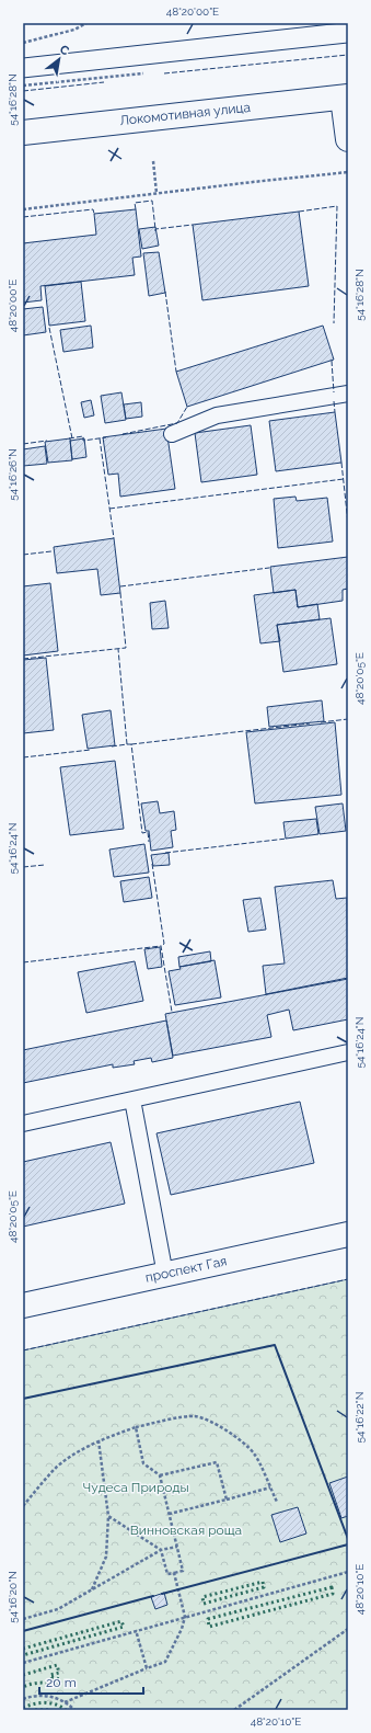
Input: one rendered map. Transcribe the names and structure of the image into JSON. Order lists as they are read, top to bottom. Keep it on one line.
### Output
{"streets":{"main road":["Локомотивная улица","проспект Гая"]},"parks":["Чудеса Природы","Винновская роща"],"scale_bar":"20 m","north":"top right","coordinates":["48°20'00\"E","54°16'28\"N","54°16'26\"N","48°20'05\"E","54°16'24\"N","54°16'22\"N","48°20'10\"E","54°16'20\"N"]}
